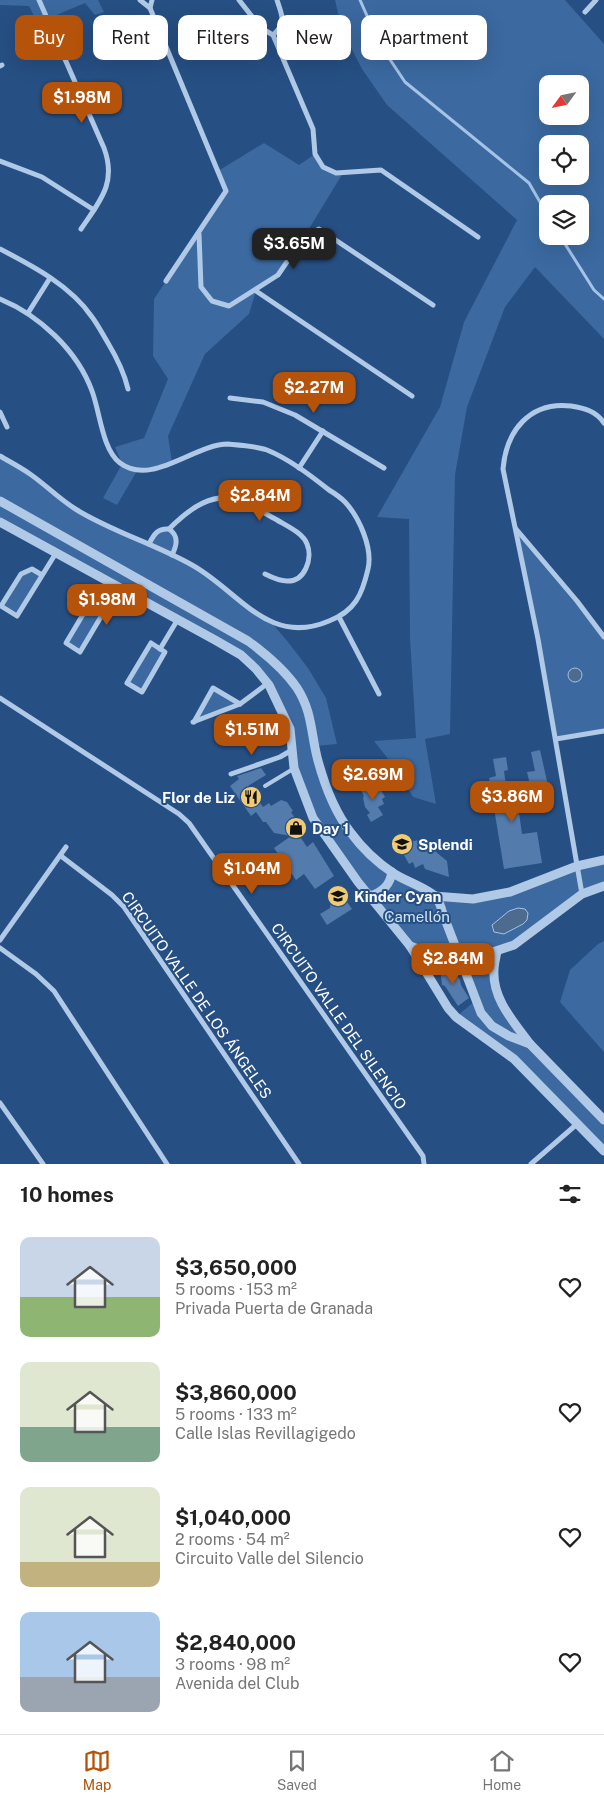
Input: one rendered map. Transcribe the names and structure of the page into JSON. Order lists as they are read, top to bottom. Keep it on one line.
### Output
{"streets":{"street":["CIRCUITO VALLE DE LOS ÁNGELES","CIRCUITO VALLE DEL SILENCIO"]},"parks":["Camellón"],"places":{"restaurant":["Flor de Liz"],"shop":["Day 1"],"school or university":["Splendi","Kinder Cyan"]},"north":"bottom left","page":{"chip":["Buy","Rent","Filters","New","Apartment"],"price":["$1.98M","$3.65M","$2.27M","$2.84M","$1.98M","$1.51M","$2.69M","$3.86M","$1.04M","$2.84M"],"heading":"10 homes","list":[{"name":"$3,650,000","note":"5 rooms · 153 m² · Privada Puerta de Granada"},{"name":"$3,860,000","note":"5 rooms · 133 m² · Calle Islas Revillagigedo"},{"name":"$1,040,000","note":"2 rooms · 54 m² · Circuito Valle del Silencio"},{"name":"$2,840,000","note":"3 rooms · 98 m² · Avenida del Club"}],"tabs":["Map","Saved","Home"]}}
